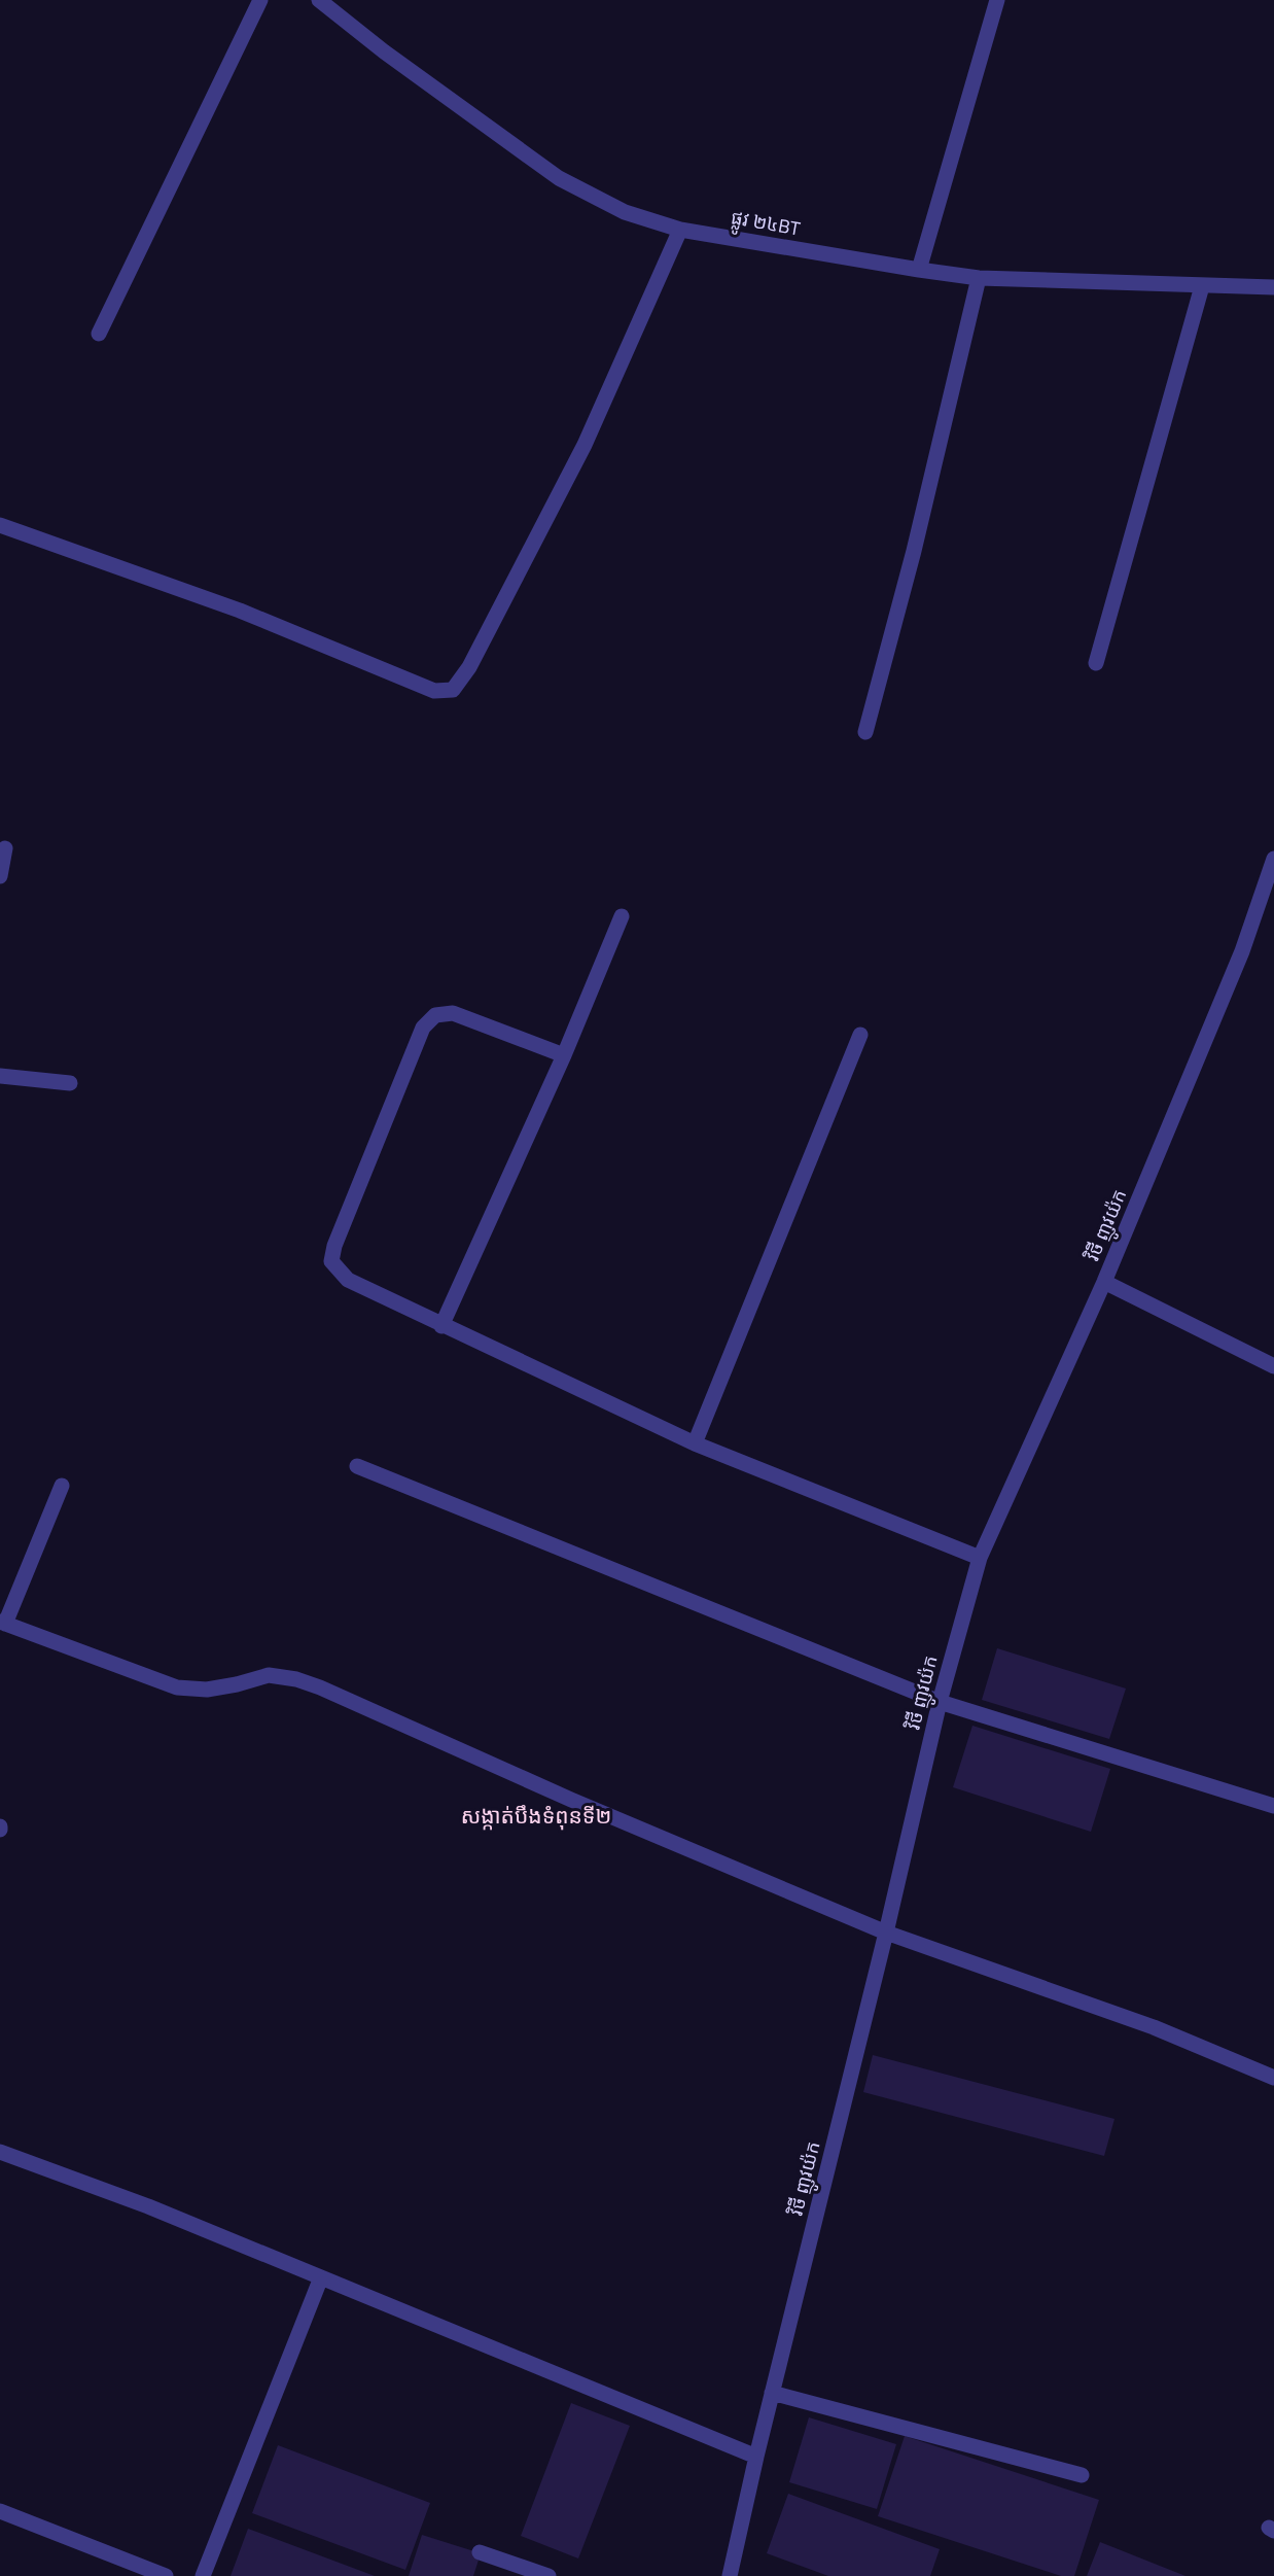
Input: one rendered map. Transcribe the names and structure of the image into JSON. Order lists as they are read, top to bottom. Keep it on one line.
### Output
{"streets":{"street":["ផ្លូវ ២៤BT","វិថី ញូវយ៉ក"]},"districts":["សង្កាត់បឹងទំពុនទី២"]}
